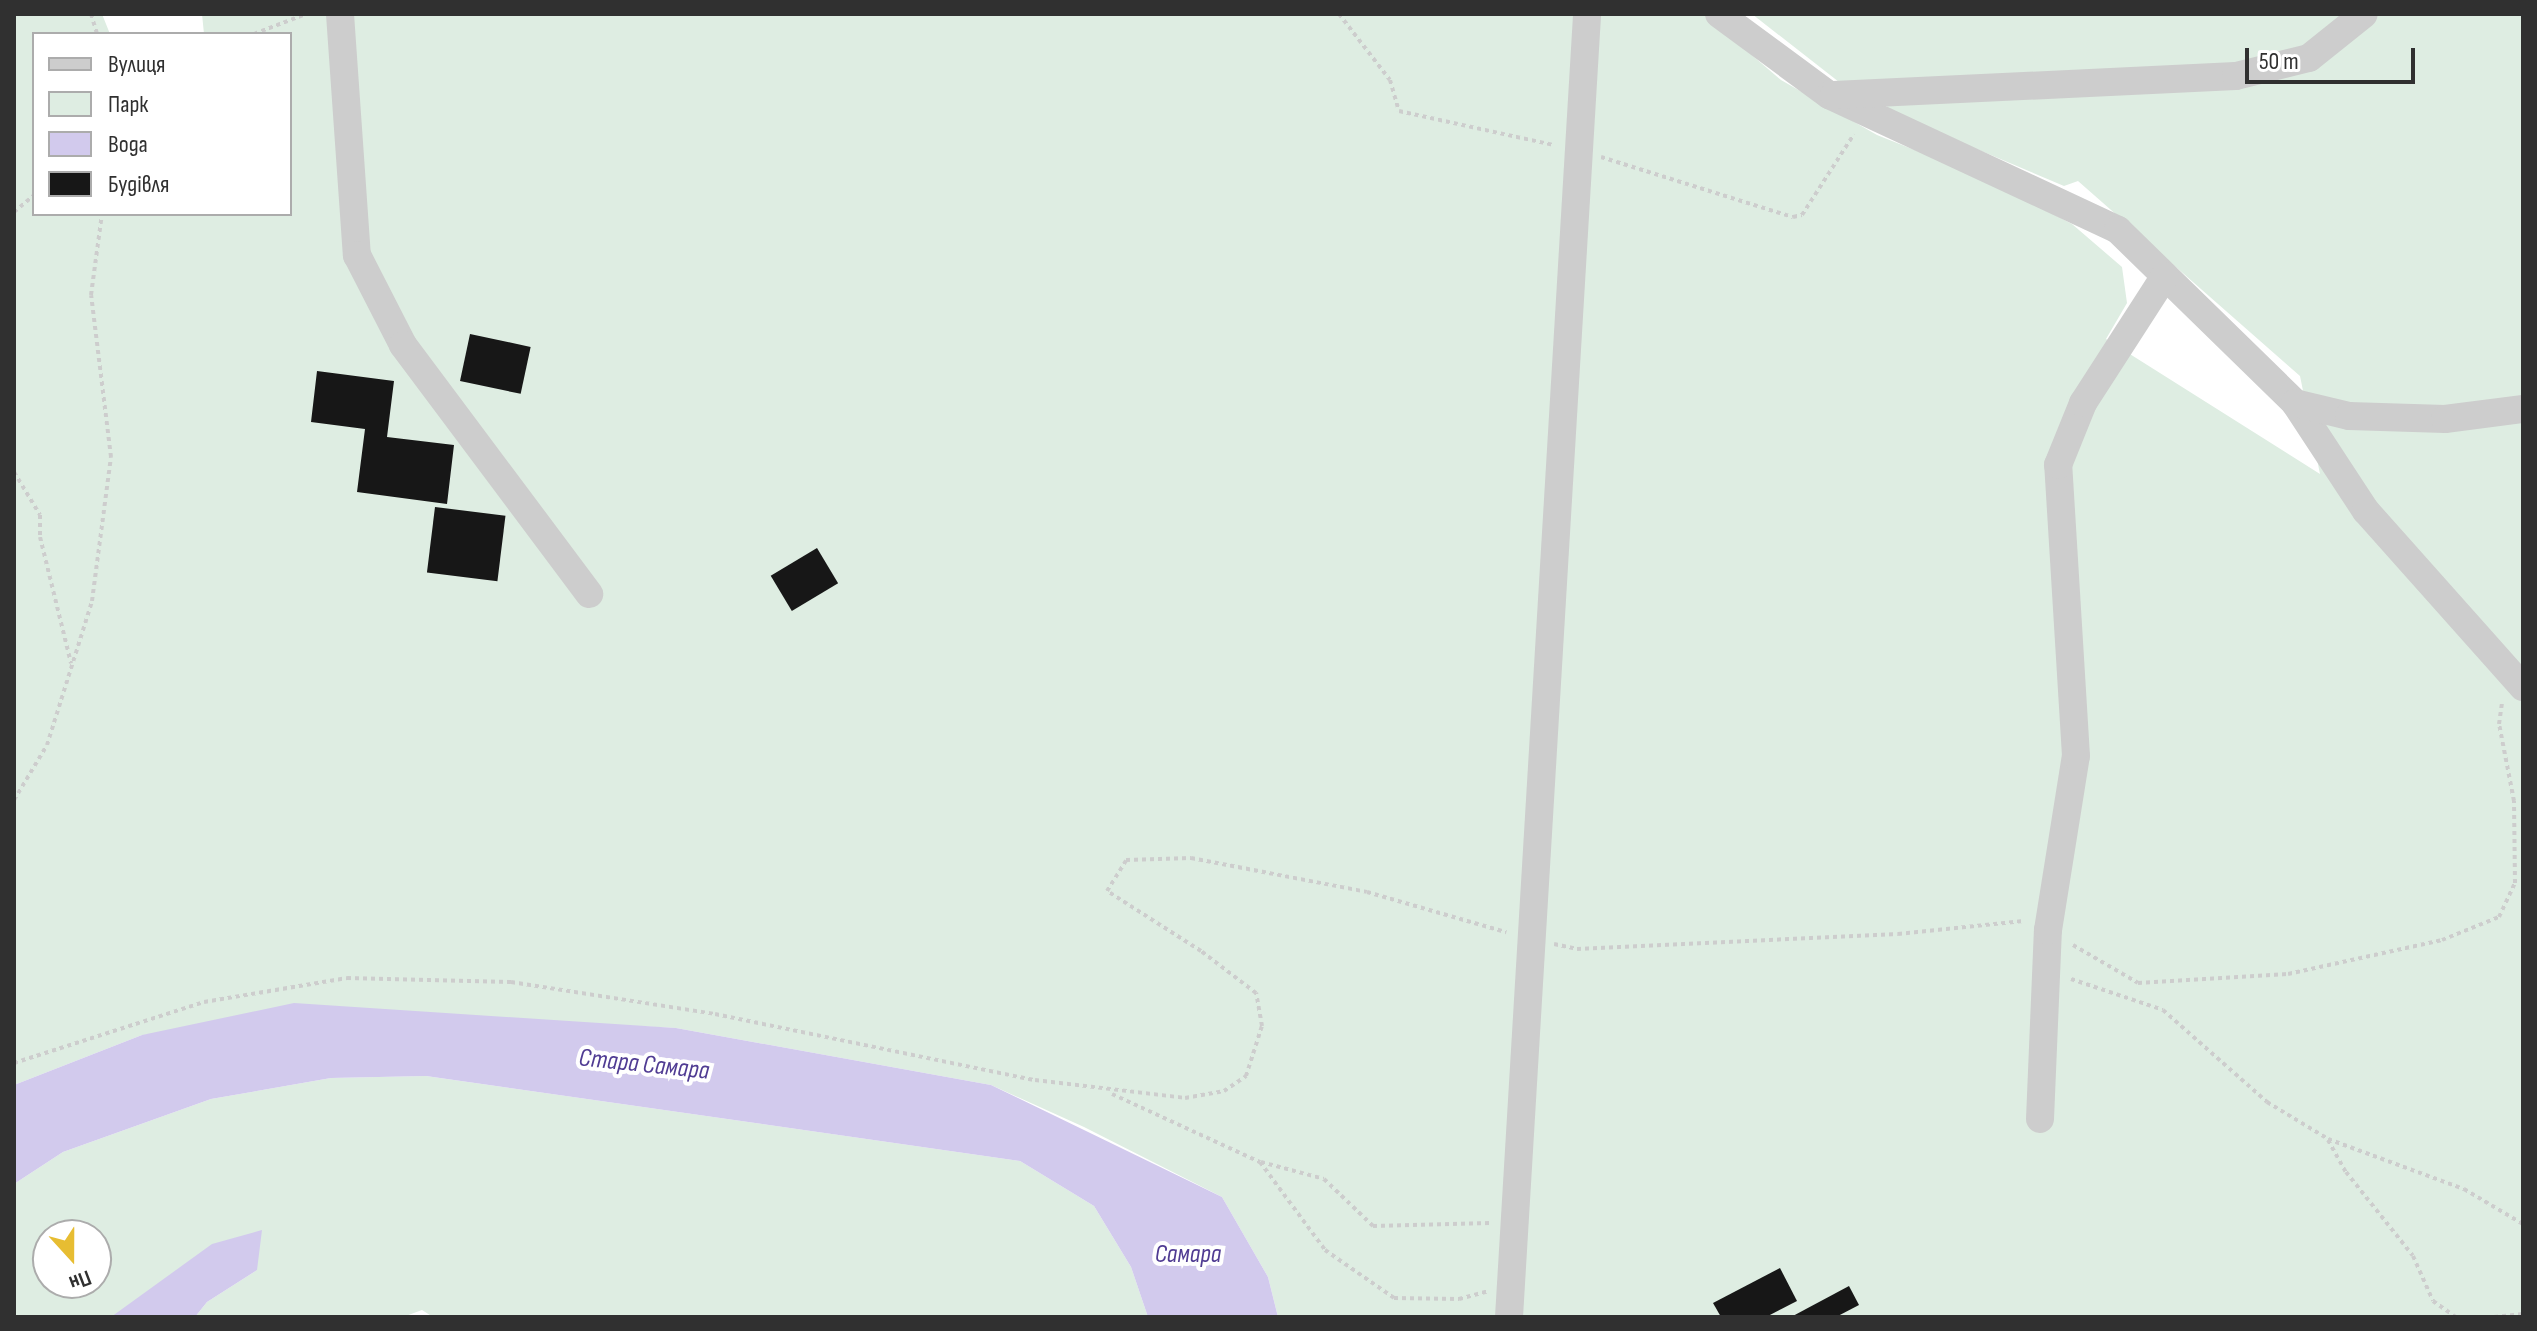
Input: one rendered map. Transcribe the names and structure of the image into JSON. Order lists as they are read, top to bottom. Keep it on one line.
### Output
{"water":["Стара Самара","Самара"],"legend":["Вулиця","Парк","Вода","Будівля"],"scale_bar":"50 m","north":"bottom"}
